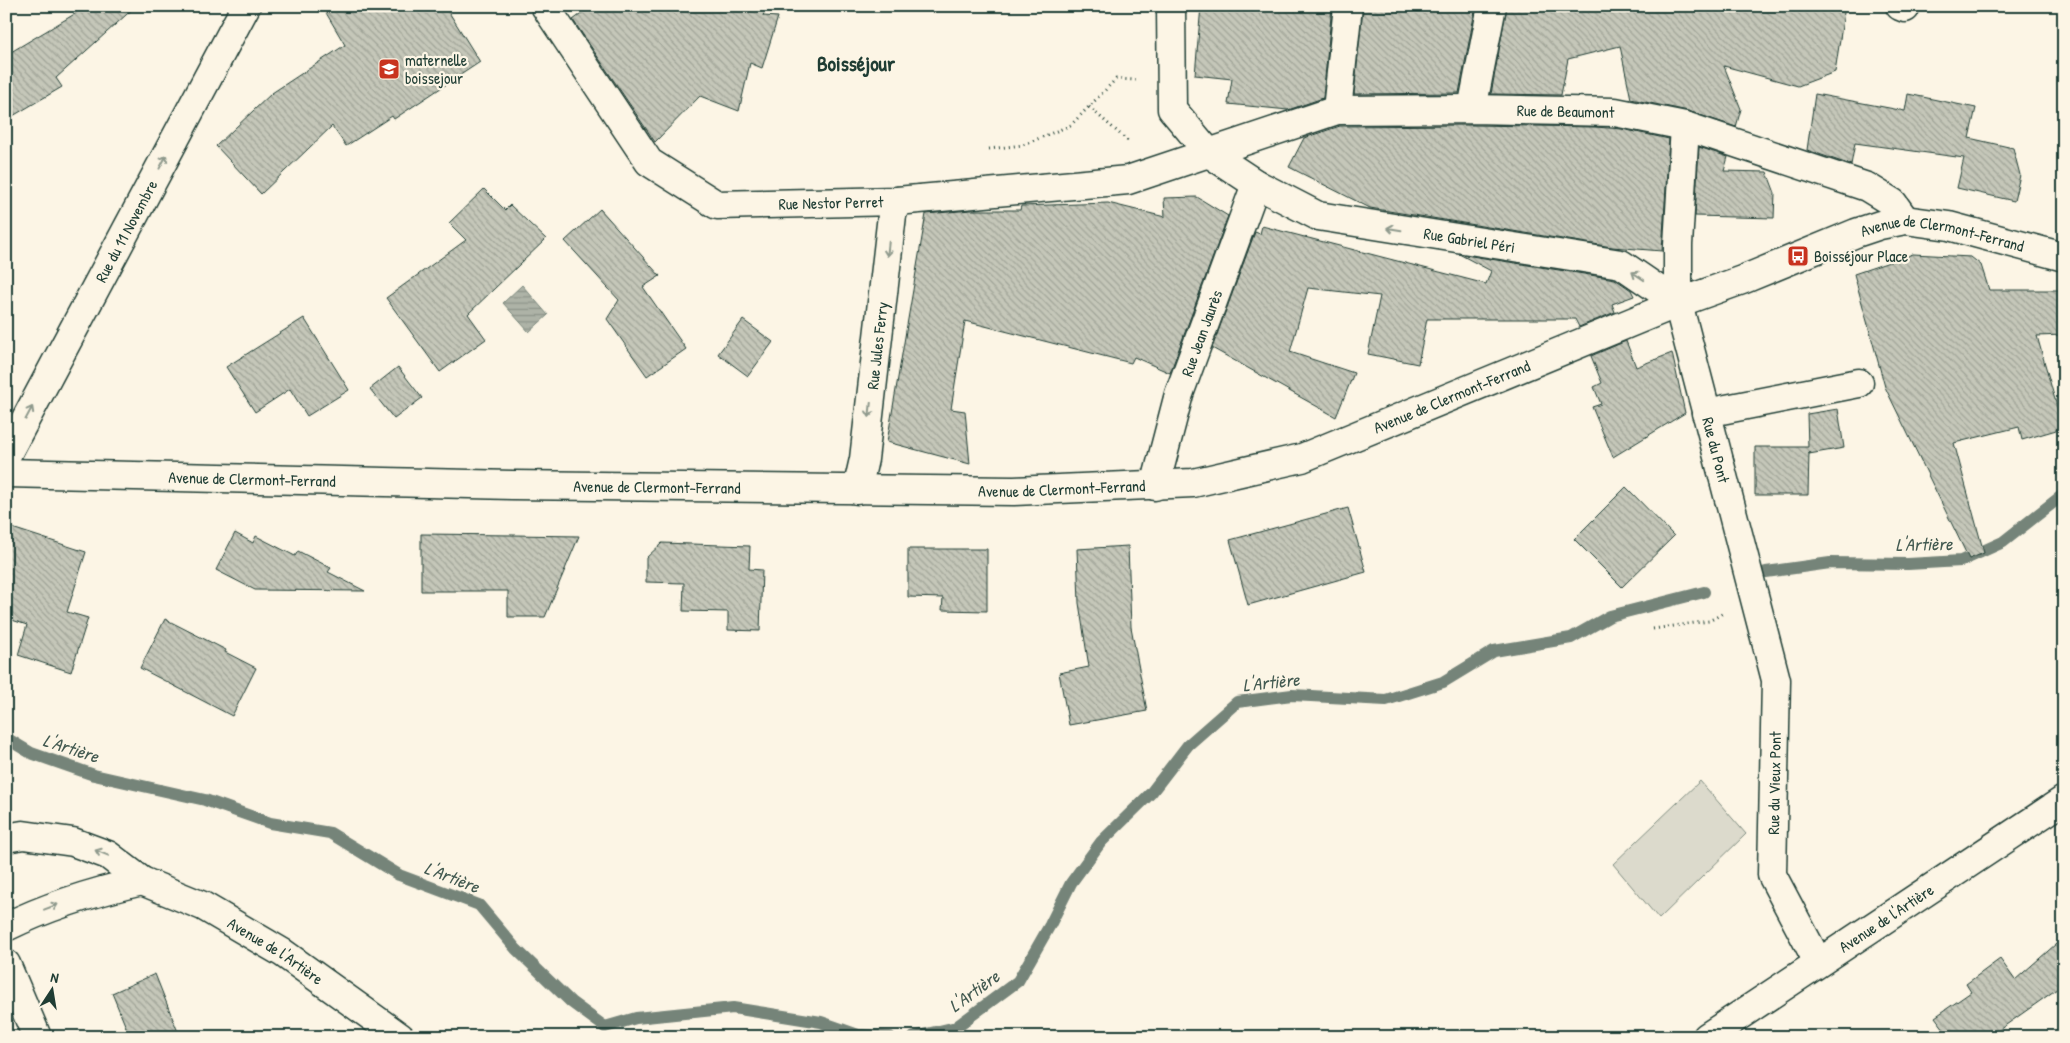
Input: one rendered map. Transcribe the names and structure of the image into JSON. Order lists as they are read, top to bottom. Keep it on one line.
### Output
{"streets":{"street":["Rue de Beaumont","Rue Nestor Perret","Rue du 11 Novembre","Rue Gabriel Péri","Avenue de Clermont-Ferrand","Rue Jean Jaurès","Rue Jules Ferry","Rue du Pont","Rue du Vieux Pont","Avenue de l'Artière"]},"crossings":[["Rue de Beaumont","Rue Nestor Perret"],["Rue de Beaumont","Rue Gabriel Péri"],["Rue de Beaumont","Avenue de Clermont-Ferrand"],["Rue de Beaumont","Rue du Pont"],["Rue Nestor Perret","Rue Gabriel Péri"],["Rue Nestor Perret","Rue Jules Ferry"],["Rue Gabriel Péri","Avenue de Clermont-Ferrand"],["Rue Gabriel Péri","Rue Jean Jaurès"],["Rue Gabriel Péri","Rue du Pont"],["Avenue de Clermont-Ferrand","Rue Jean Jaurès"],["Avenue de Clermont-Ferrand","Rue Jules Ferry"],["Avenue de Clermont-Ferrand","Rue du Pont"],["Rue du Pont","Rue du Vieux Pont"],["Rue du Vieux Pont","Avenue de l'Artière"]],"one_way":["Rue du 11 Novembre","Rue Gabriel Péri","Rue Jules Ferry"],"districts":["Boisséjour"],"water":["L'Artière"],"places":{"school or university":["maternelle boissejour"],"bus stop":["Boisséjour Place"]},"north":"top"}
